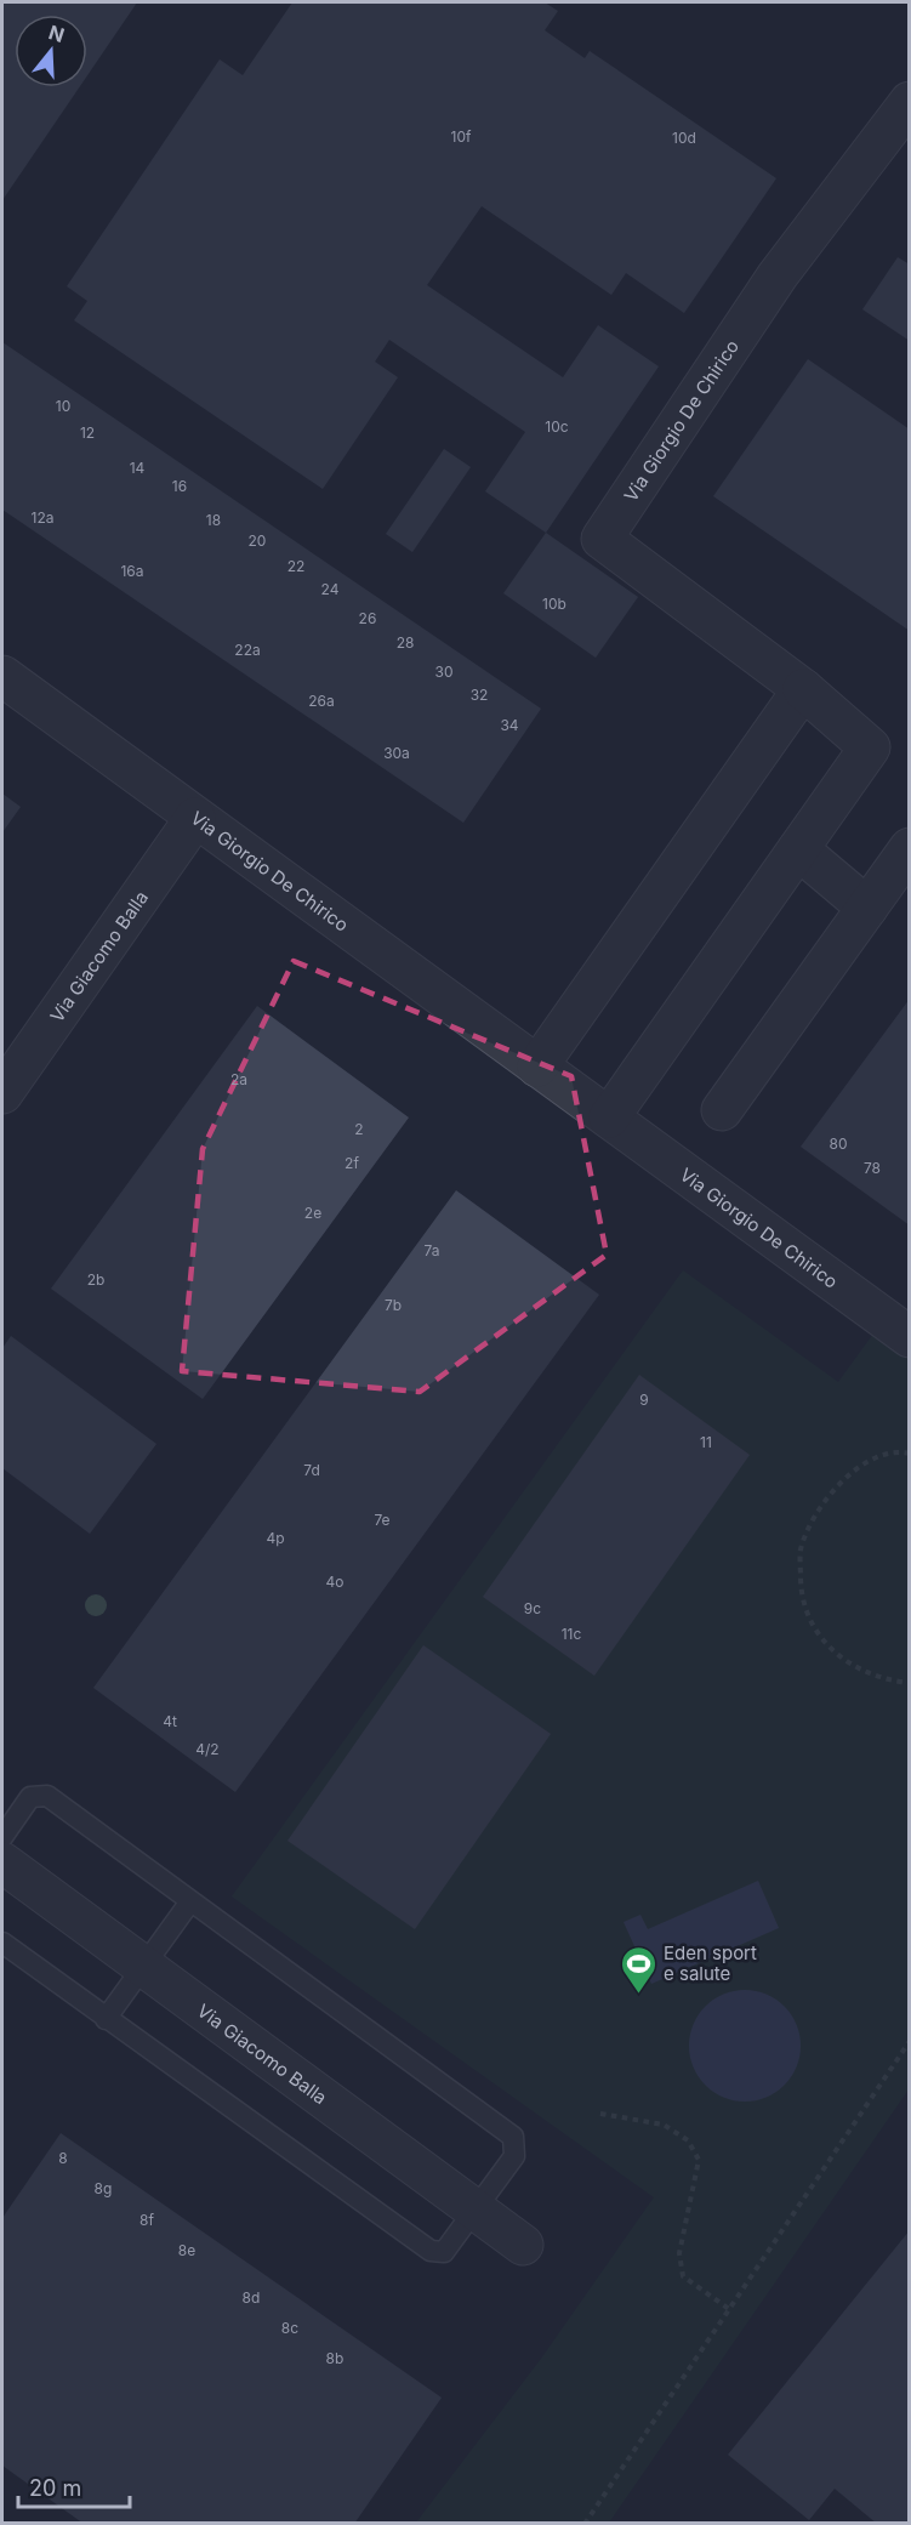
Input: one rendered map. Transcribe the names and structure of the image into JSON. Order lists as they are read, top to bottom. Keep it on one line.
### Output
{"streets":{"street":["Via Giorgio De Chirico","Via Giacomo Balla"]},"crossings":[["Via Giorgio De Chirico","Via Giacomo Balla"]],"places":{"sports":["Eden sport e salute"]},"house_numbers":["10f","10d","10","10c","12","14","16","12a","18","20","22","16a","24","10b","26","28","22a","30","32","26a","34","30a","2a","2","80","2f","78","2e","7a","2b","7b","9","11","7d","7e","4p","4o","9c","11c","4t","4/2","8","8g","8f","8e","8d","8c","8b"],"scale_bar":"20 m","north":"top"}
